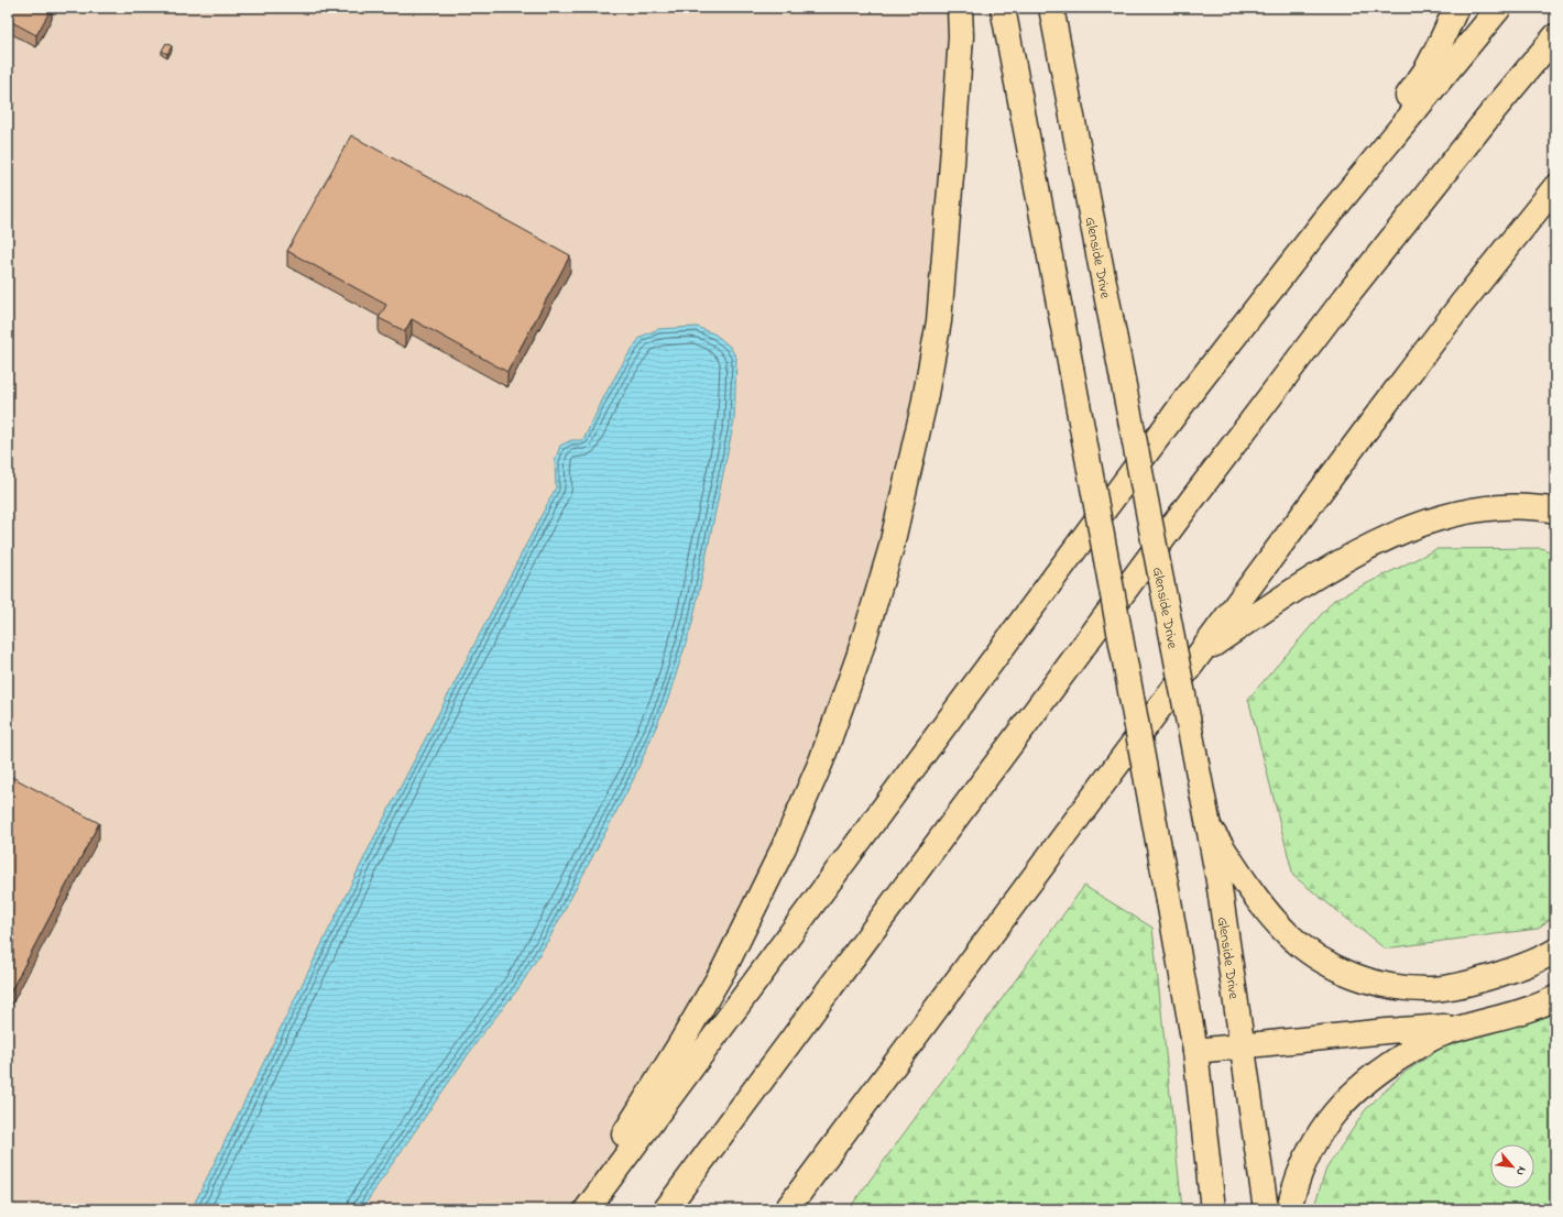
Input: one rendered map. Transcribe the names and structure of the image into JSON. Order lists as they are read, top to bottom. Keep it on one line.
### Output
{"streets":{"main road":["Glenside Drive"]},"north":"bottom right"}
